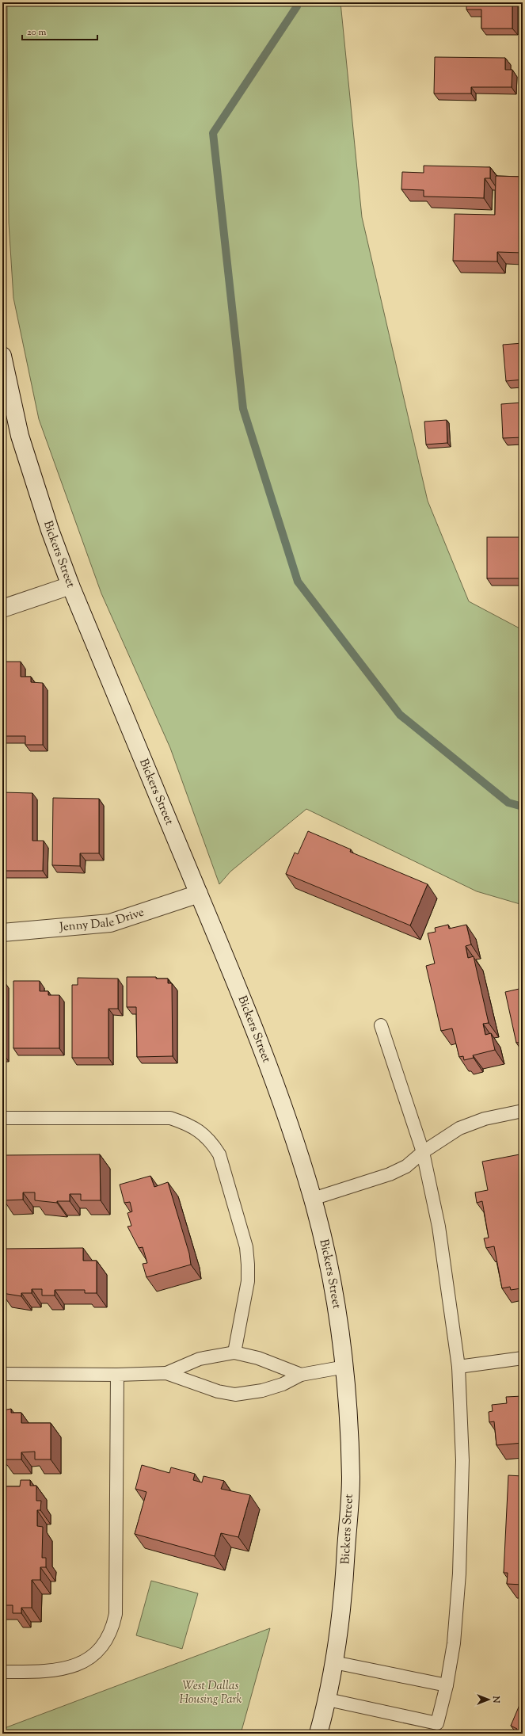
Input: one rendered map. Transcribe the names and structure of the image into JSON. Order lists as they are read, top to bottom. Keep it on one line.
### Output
{"streets":{"street":["Bickers Street","Jenny Dale Drive"]},"crossings":[["Bickers Street","Jenny Dale Drive"]],"parks":["West Dallas Housing Park"],"scale_bar":"20 m","north":"right"}
